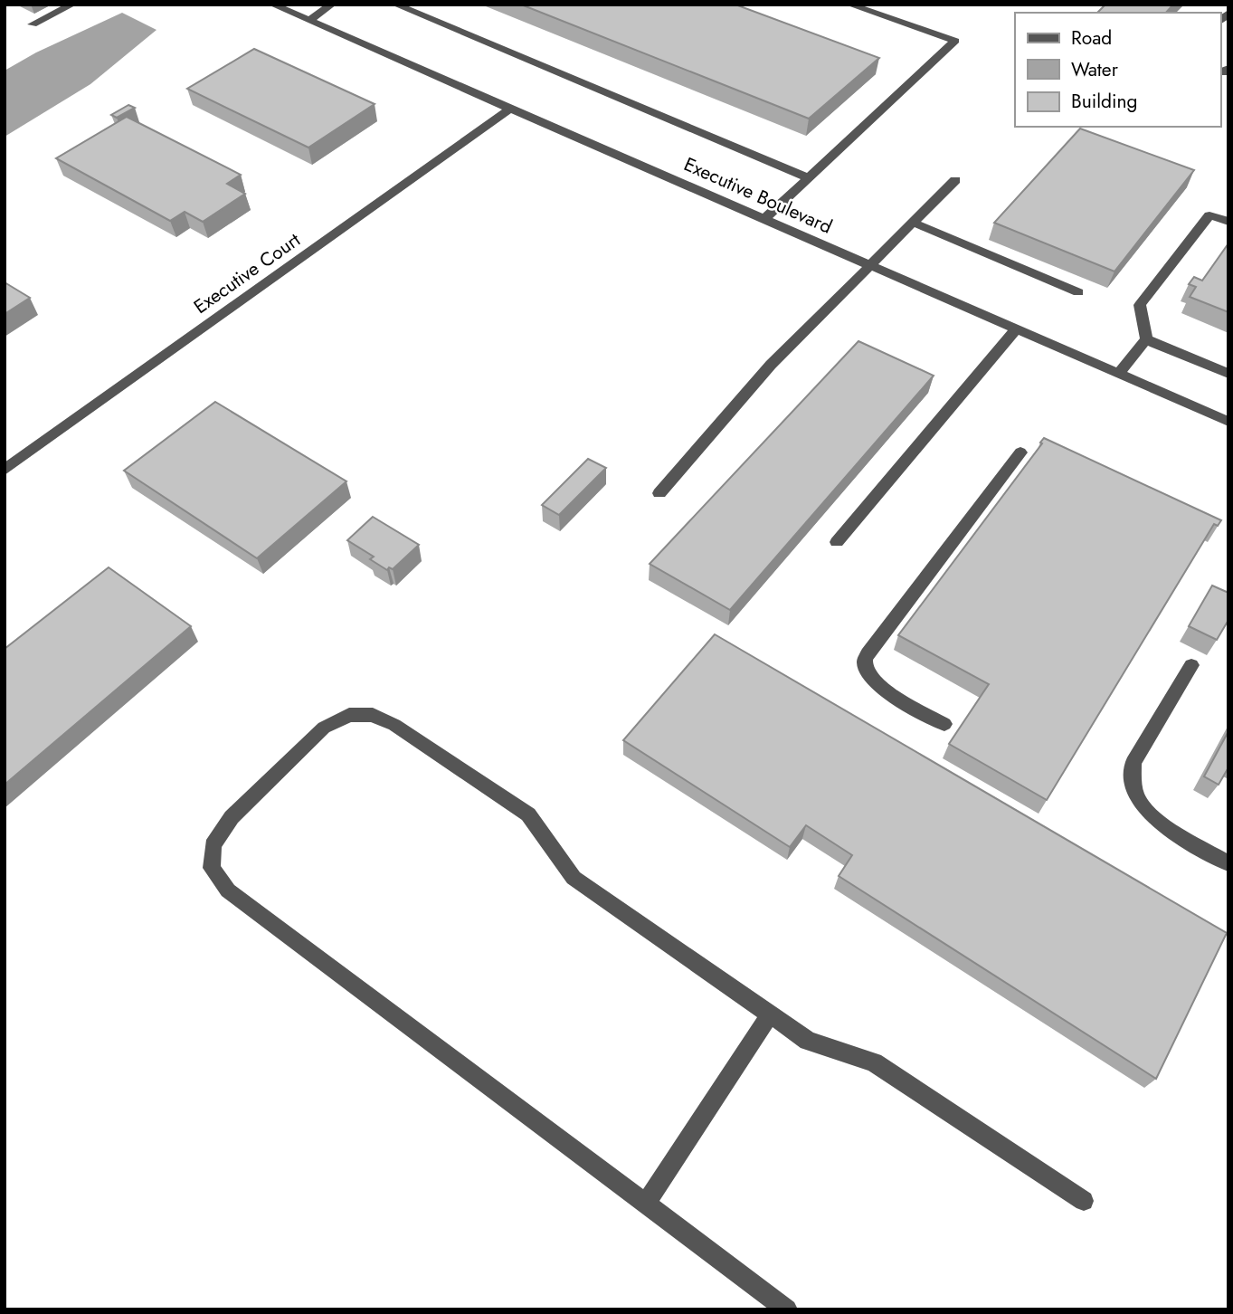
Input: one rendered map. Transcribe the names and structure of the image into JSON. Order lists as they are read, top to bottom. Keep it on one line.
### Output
{"streets":{"street":["Executive Boulevard","Executive Court"]},"crossings":[["Executive Boulevard","Executive Court"]],"legend":["Road","Water","Building"]}
